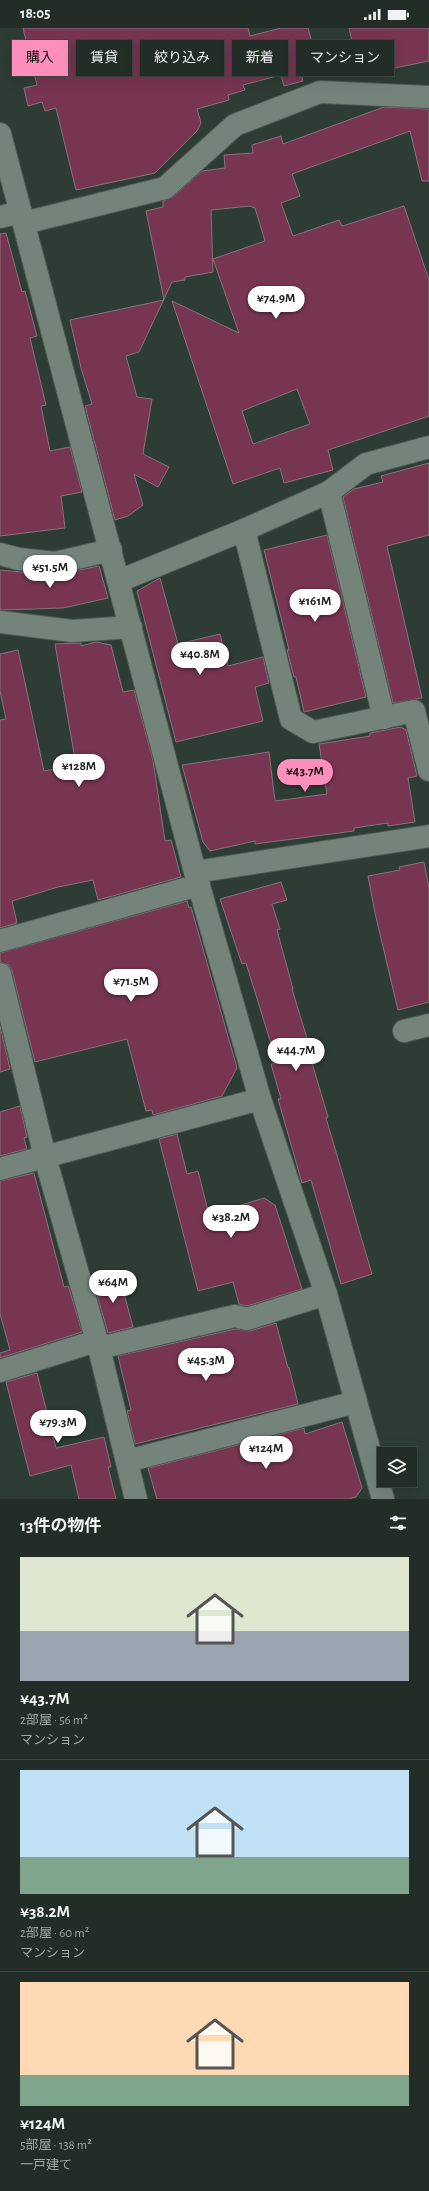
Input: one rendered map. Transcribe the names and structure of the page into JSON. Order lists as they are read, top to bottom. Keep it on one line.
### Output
{"page":{"status":"18:05","chip":["購入","賃貸","絞り込み","新着","マンション"],"price":["¥74.9M","¥51.5M","¥161M","¥40.8M","¥128M","¥43.7M","¥71.5M","¥44.7M","¥38.2M","¥64M","¥45.3M","¥79.3M","¥124M"],"heading":"13件の物件","list":[{"name":"¥43.7M","note":"2部屋 · 56 m² · マンション"},{"name":"¥38.2M","note":"2部屋 · 60 m² · マンション"},{"name":"¥124M","note":"5部屋 · 138 m² · 一戸建て"}]}}
